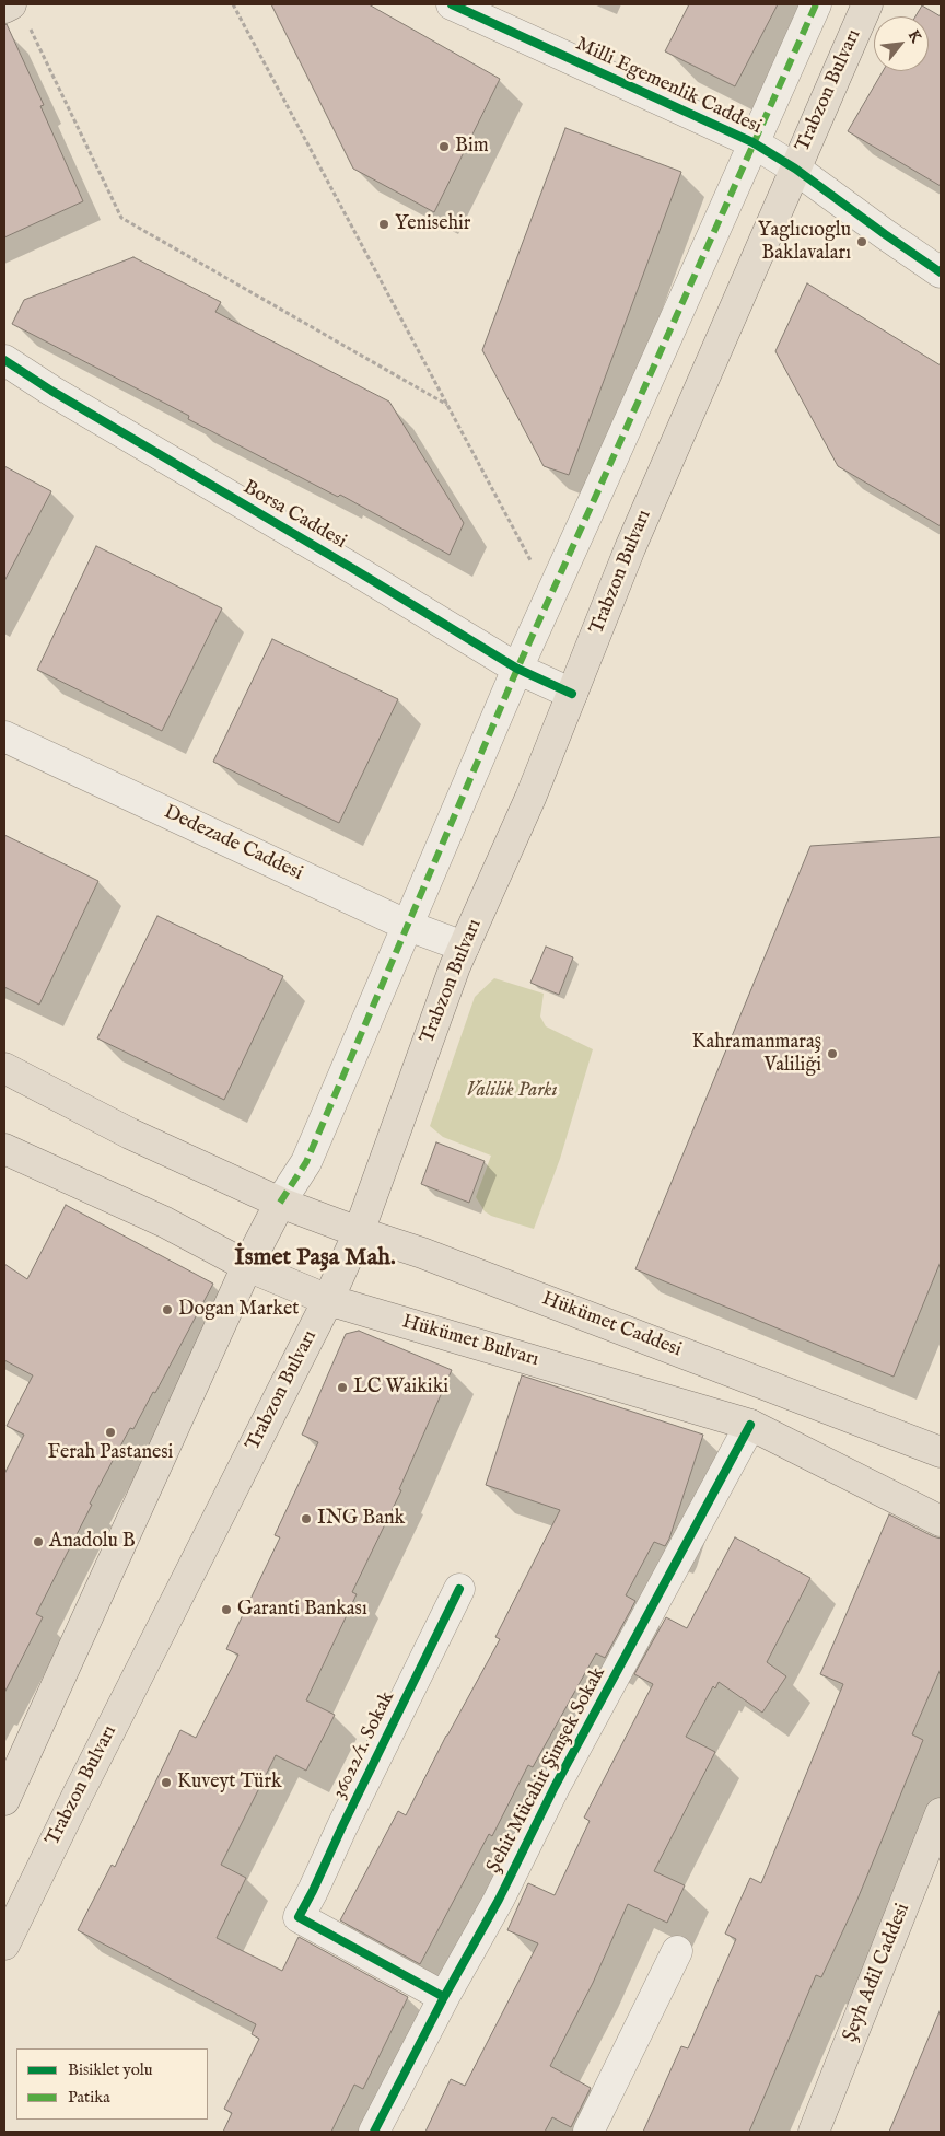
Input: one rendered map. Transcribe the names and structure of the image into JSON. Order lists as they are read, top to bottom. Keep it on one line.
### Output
{"streets":{"main road":["Trabzon Bulvarı","Hükümet Caddesi","Hükümet Bulvarı","Şeyh Adil Caddesi"],"street":["Milli Egemenlik Caddesi","Borsa Caddesi","Dedezade Caddesi","36022/1. Sokak","Şehit Mücahit Şimşek Sokak"]},"crossings":[["Milli Egemenlik Caddesi","Trabzon Bulvarı"],["Trabzon Bulvarı","Borsa Caddesi"],["Trabzon Bulvarı","Dedezade Caddesi"],["Trabzon Bulvarı","Hükümet Caddesi"],["Trabzon Bulvarı","Hükümet Bulvarı"],["Hükümet Bulvarı","Şehit Mücahit Şimşek Sokak"],["36022/1. Sokak","Şehit Mücahit Şimşek Sokak"]],"districts":["İsmet Paşa Mah."],"parks":["Valilik Parkı"],"places":["Bim","Yenisehir","Yaglıcıoglu Baklavaları","Kahramanmaraş Valiliği","Dogan Market","LC Waikiki","Ferah Pastanesi","ING Bank","Anadolu B","Garanti Bankası","Kuveyt Türk"],"legend":["Bisiklet yolu","Patika"],"north":"top right"}
